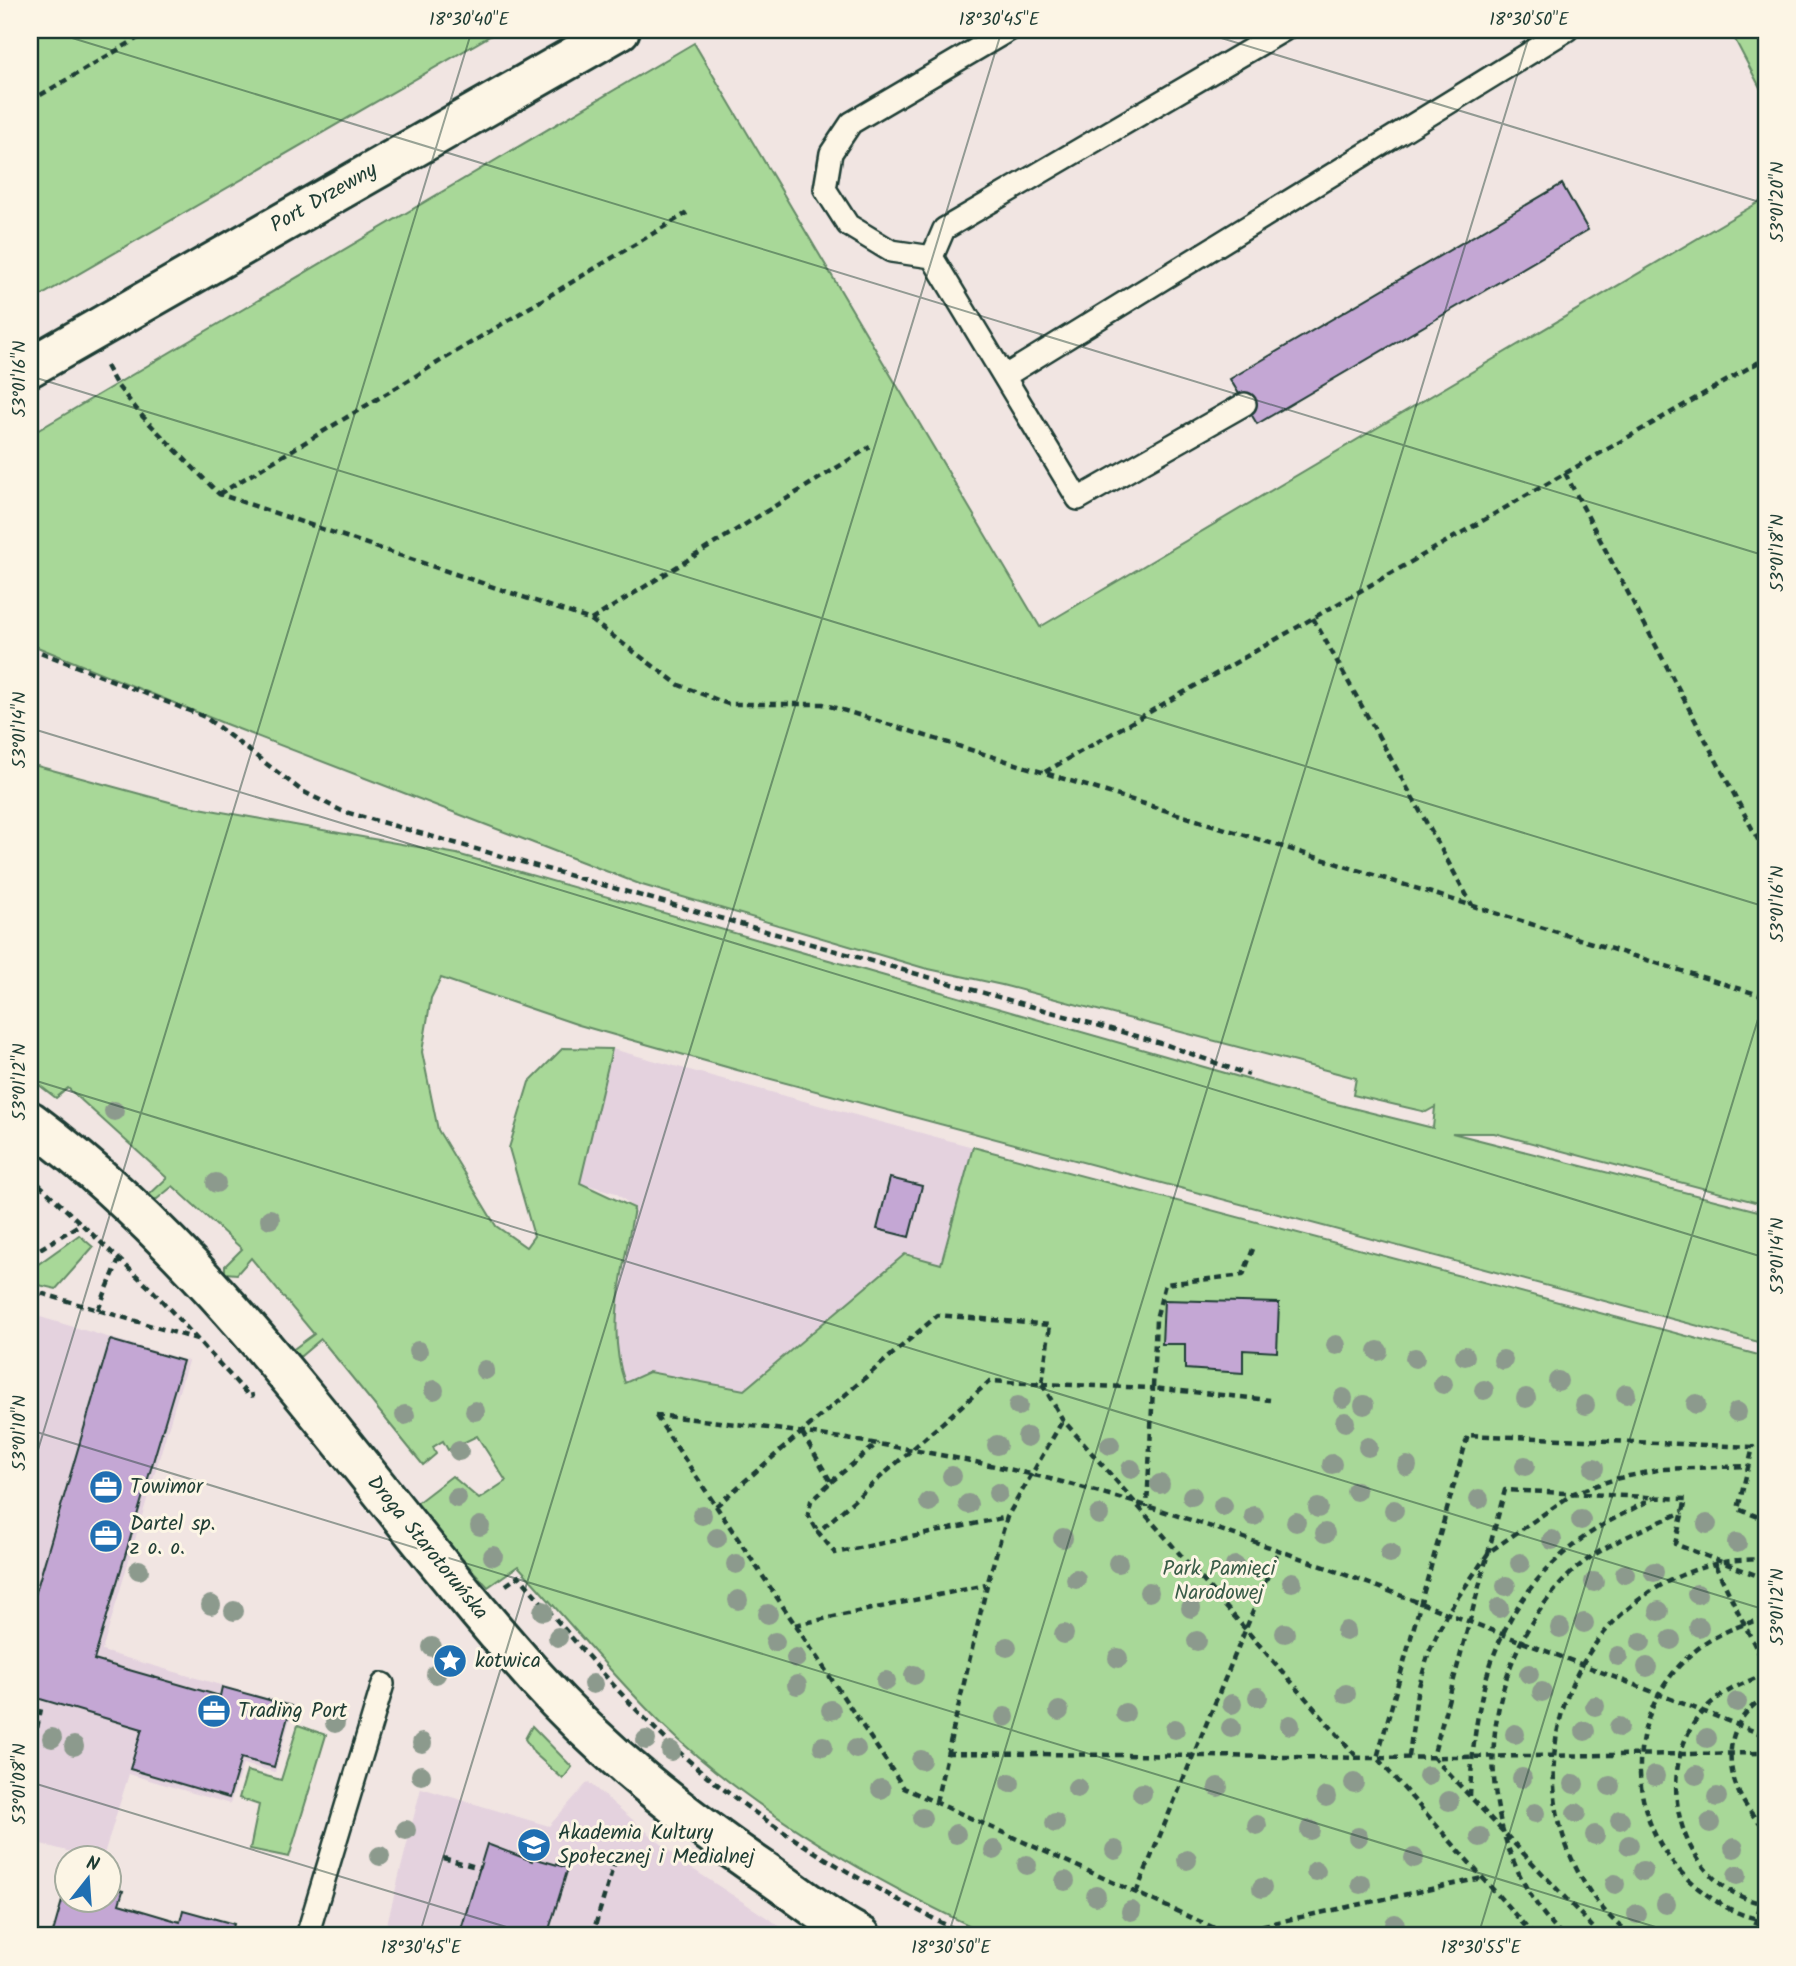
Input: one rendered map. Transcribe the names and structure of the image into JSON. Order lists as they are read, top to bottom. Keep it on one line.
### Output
{"streets":{"street":["Port Drzewny","Droga Starotoruńska"]},"parks":["Park Pamięci Narodowej"],"places":{"office":["Towimor","Dartel sp. z o. o.","Trading Port"],"place":["kotwica"],"school or university":["Akademia Kultury Społecznej i Medialnej"]},"north":"top","coordinates":["18°30'40\"E","18°30'45\"E","18°30'50\"E","53°01'20\"N","53°01'16\"N","53°01'18\"N","53°01'14\"N","53°01'12\"N","53°01'10\"N","53°01'08\"N","18°30'55\"E"]}
